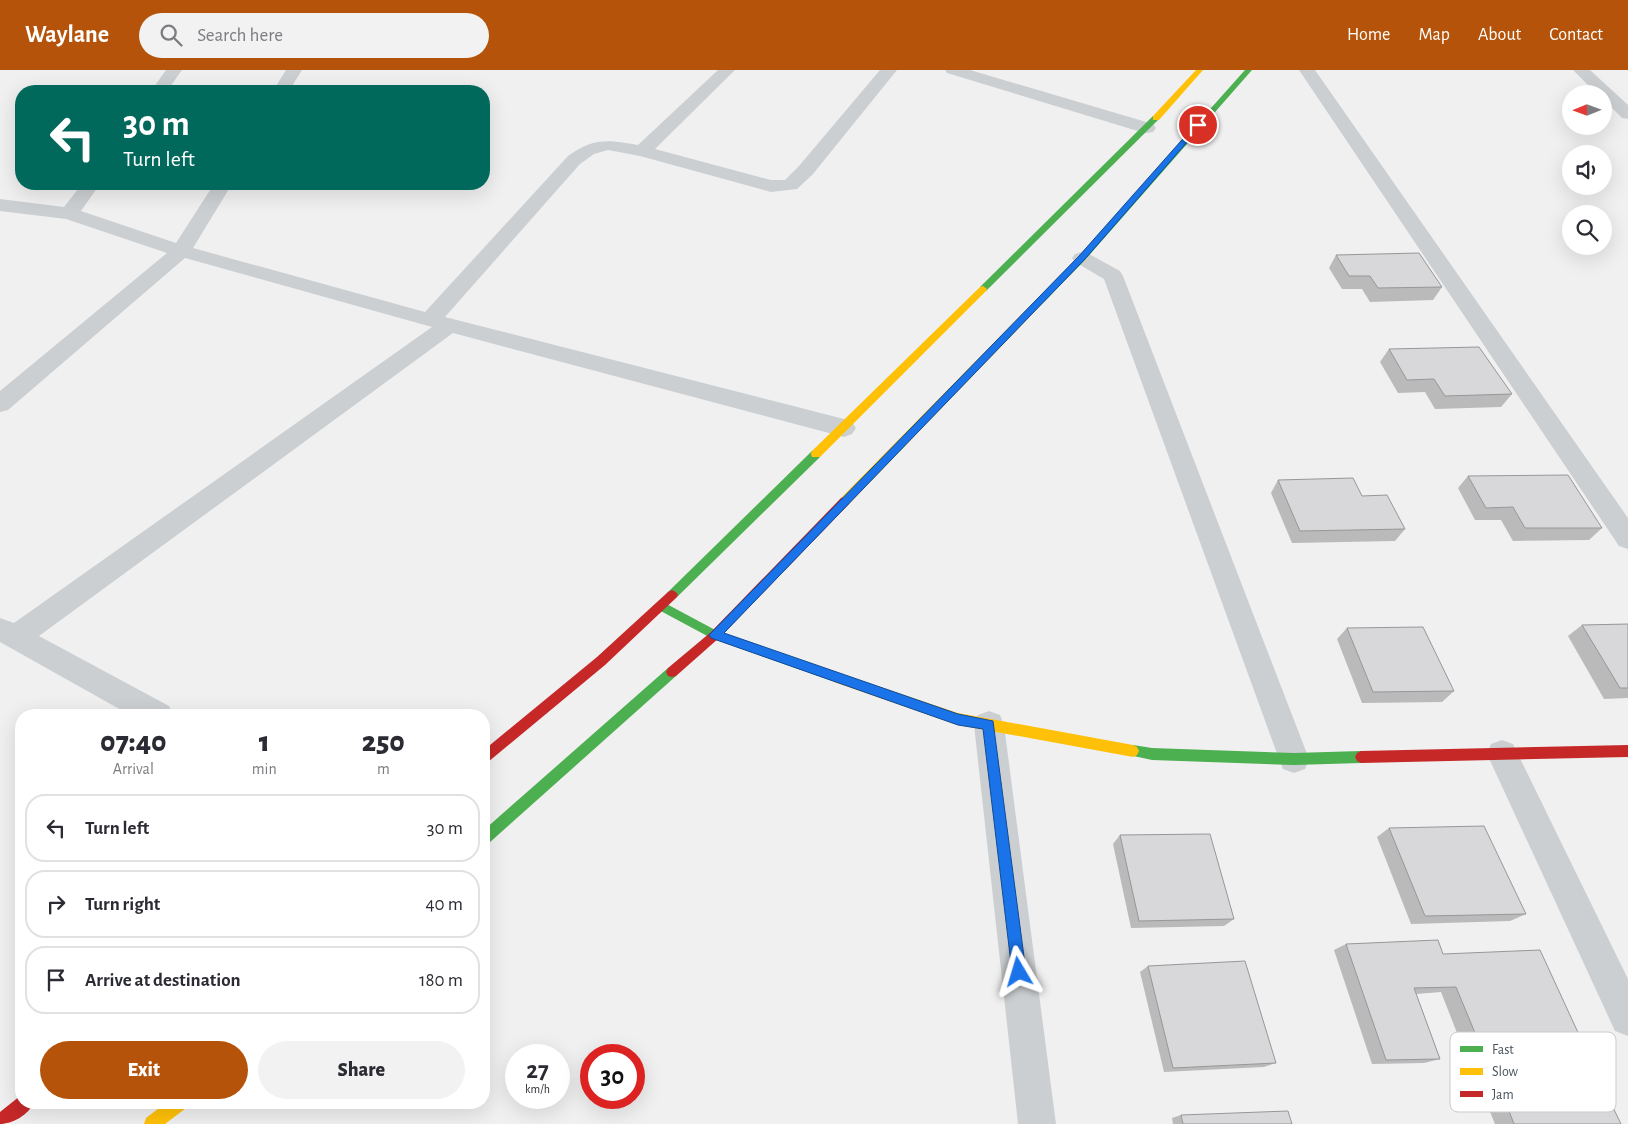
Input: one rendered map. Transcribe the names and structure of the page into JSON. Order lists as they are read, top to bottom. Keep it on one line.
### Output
{"legend":["Fast","Slow","Jam"],"north":"left","page":{"header":"Waylane","search":"Search here","nav":["Home","Map","About","Contact"],"turn":["30 m","Turn left"],"eta":["07:40","Arrival","1","min","250","m"],"list":[{"name":"Turn left","value":"30 m"},{"name":"Turn right","value":"40 m"},{"name":"Arrive at destination","value":"180 m"}],"buttons":["Exit","Share"],"speed":"27 km/h","limit":"30"}}
